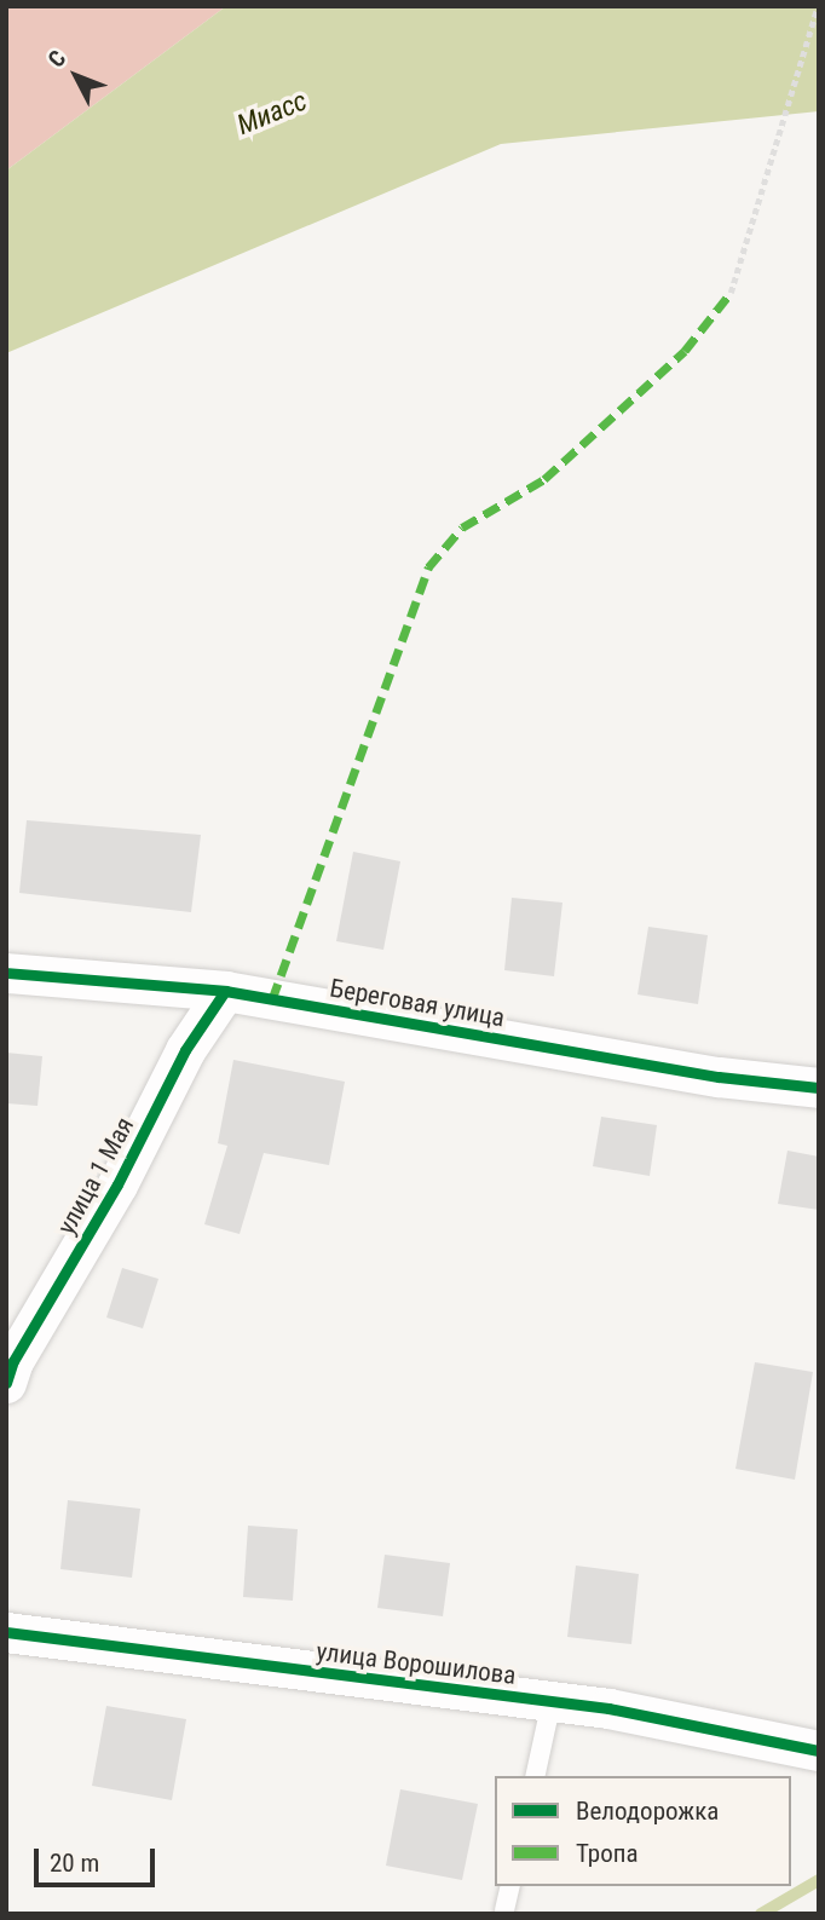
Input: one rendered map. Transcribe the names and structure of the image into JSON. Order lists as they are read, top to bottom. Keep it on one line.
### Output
{"streets":{"street":["Береговая улица","улица 1 Мая","улица Ворошилова"]},"crossings":[["Береговая улица","улица 1 Мая"]],"water":["Миасс"],"legend":["Велодорожка","Тропа"],"scale_bar":"20 m","north":"top left"}
